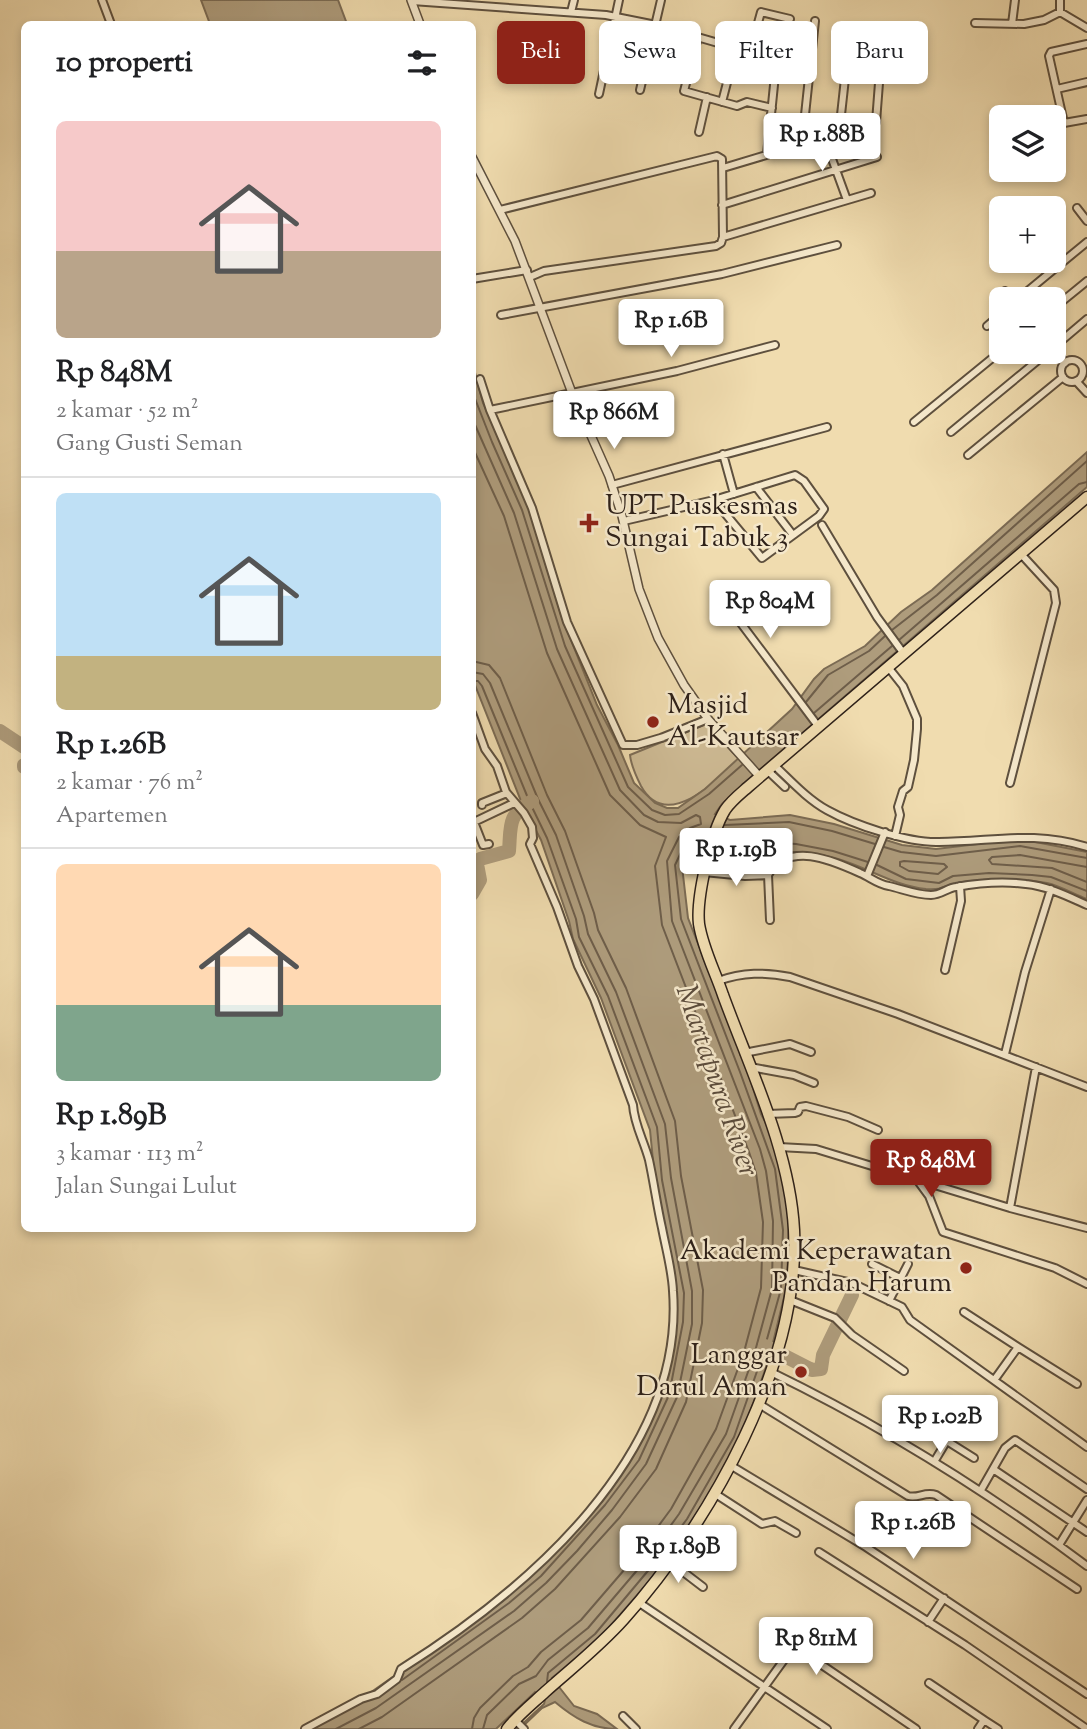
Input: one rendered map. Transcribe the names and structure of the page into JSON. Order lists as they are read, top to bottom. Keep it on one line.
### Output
{"water":["Martapura River"],"places":{"health":["UPT Puskesmas Sungai Tabuk 3"],"other":["Masjid Al-Kautsar","Akademi Keperawatan Pandan Harum","Langgar Darul Aman"]},"page":{"chip":["Beli","Sewa","Filter","Baru"],"heading":"10 properti","map_buttons":["+","−"],"list":[{"name":"Rp 848M","note":"2 kamar · 52 m² · Gang Gusti Seman"},{"name":"Rp 1.26B","note":"2 kamar · 76 m² · Apartemen"},{"name":"Rp 1.89B","note":"3 kamar · 113 m² · Jalan Sungai Lulut"}],"price":["Rp 1.88B","Rp 1.6B","Rp 866M","Rp 804M","Rp 1.19B","Rp 848M","Rp 1.02B","Rp 1.26B","Rp 1.89B","Rp 811M"]}}
